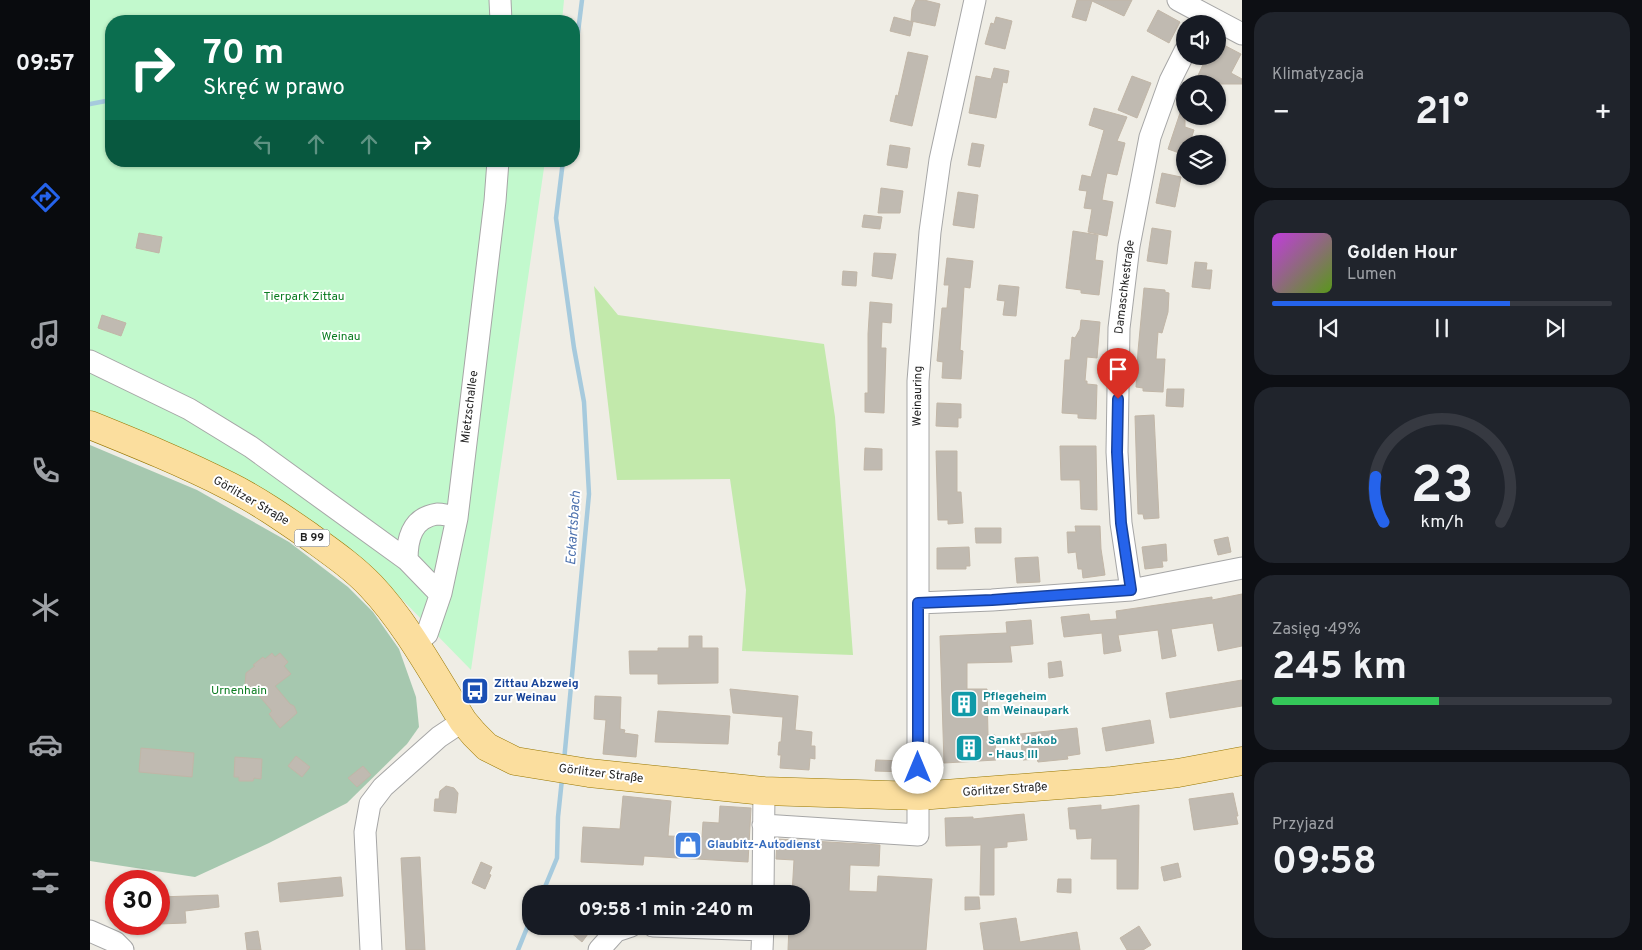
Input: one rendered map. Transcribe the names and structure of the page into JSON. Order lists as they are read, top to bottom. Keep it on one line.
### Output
{"streets":{"main road":["Görlitzer Straße","B 99"],"street":["Damaschkestraße","Weinauring","Mietzschallee"]},"crossings":[["Weinauring","Görlitzer Straße"],["Mietzschallee","Görlitzer Straße"]],"water":["Eckartsbach"],"parks":["Tierpark Zittau","Weinau","Urnenhain"],"places":{"bus stop":["Zittau Abzweig zur Weinau"],"building":["Pflegeheim am Weinaupark","Sankt Jakob - Haus III"],"shop":["Glaubitz-Autodienst"]},"page":{"tabs":"09:57","tile":["Klimatyzacja",["Zasięg · 49%","245 km"],["Przyjazd","09:58"]],"turn":["70 m","Skręć w prawo"],"heat":["−","21°","+"],"song":["Golden Hour","Lumen"],"limit":"30","trip":"09:58 · 1 min · 240 m","gauge":["23","km/h"]}}
